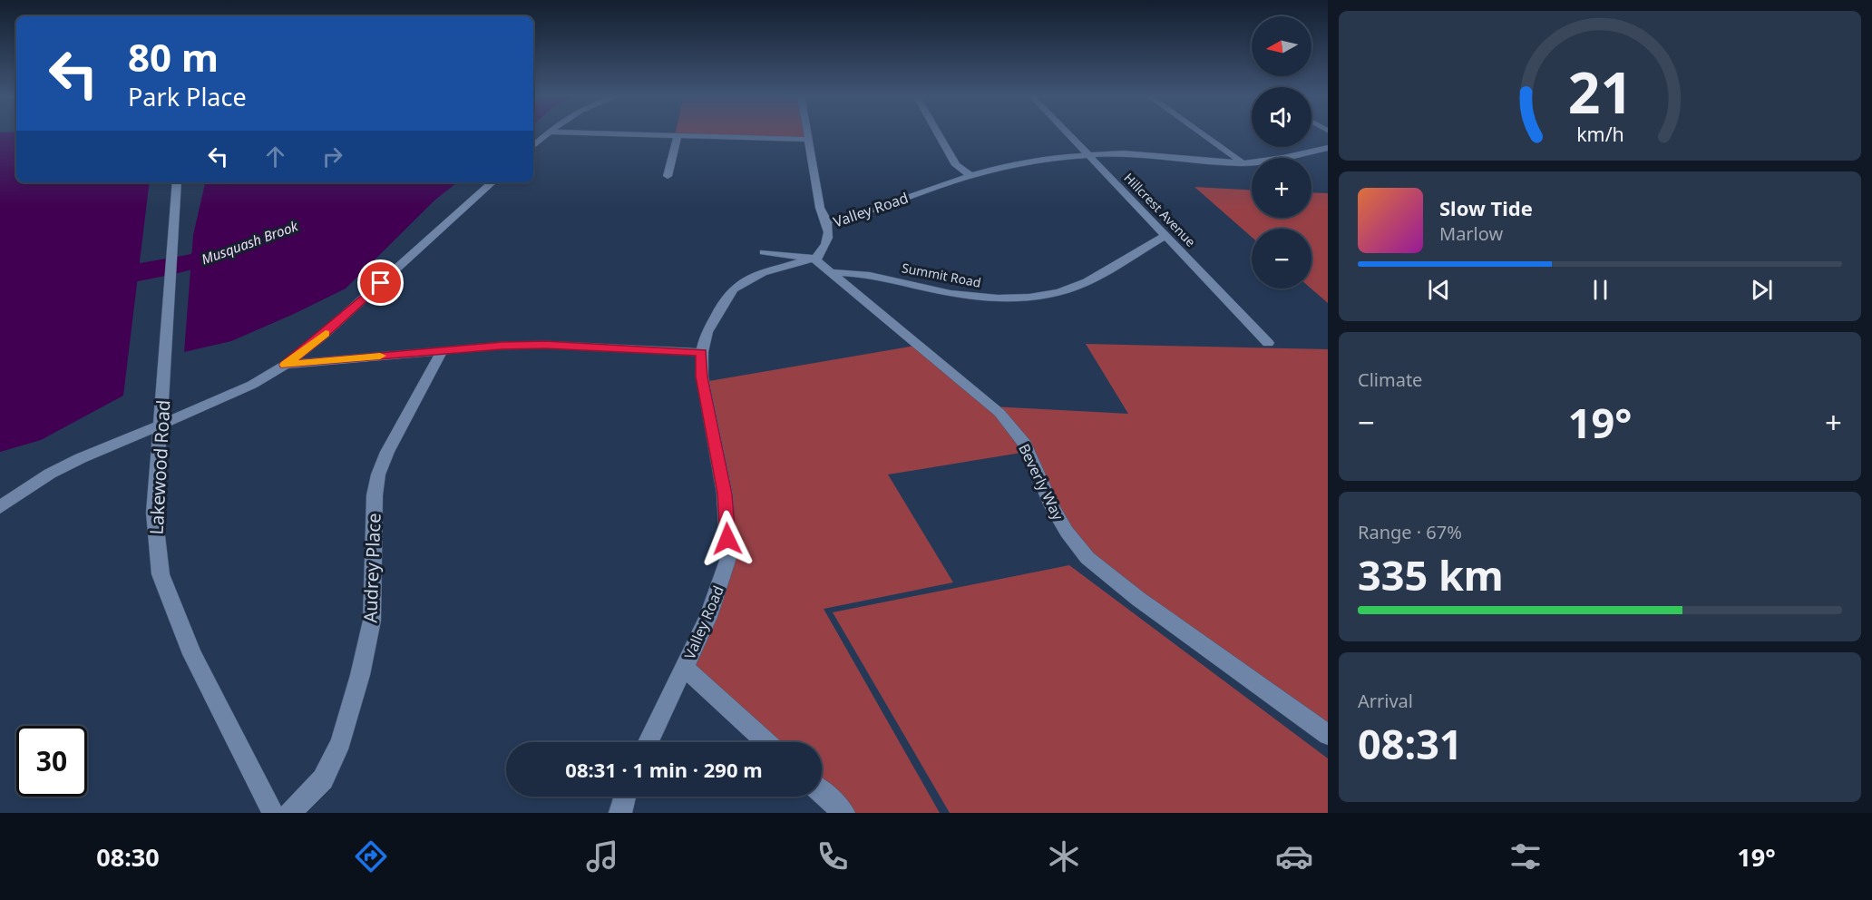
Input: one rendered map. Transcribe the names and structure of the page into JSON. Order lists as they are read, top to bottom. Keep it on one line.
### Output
{"streets":{"street":["Valley Road","Hillcrest Avenue","Summit Road","Lakewood Road","Beverly Way","Audrey Place"]},"crossings":[["Valley Road","Hillcrest Avenue"],["Valley Road","Beverly Way"],["Hillcrest Avenue","Summit Road"],["Summit Road","Beverly Way"]],"water":["Musquash Brook"],"north":"left","page":{"map_buttons":["+","−"],"turn":["80 m","Park Place"],"song":["Slow Tide","Marlow"],"tile":["Climate",["Range · 67%","335 km"],["Arrival","08:31"]],"heat":["−","19°","+"],"limit":"30","trip":"08:31 · 1 min · 290 m","tabs":["08:30","19°"],"gauge":["21","km/h"]}}
